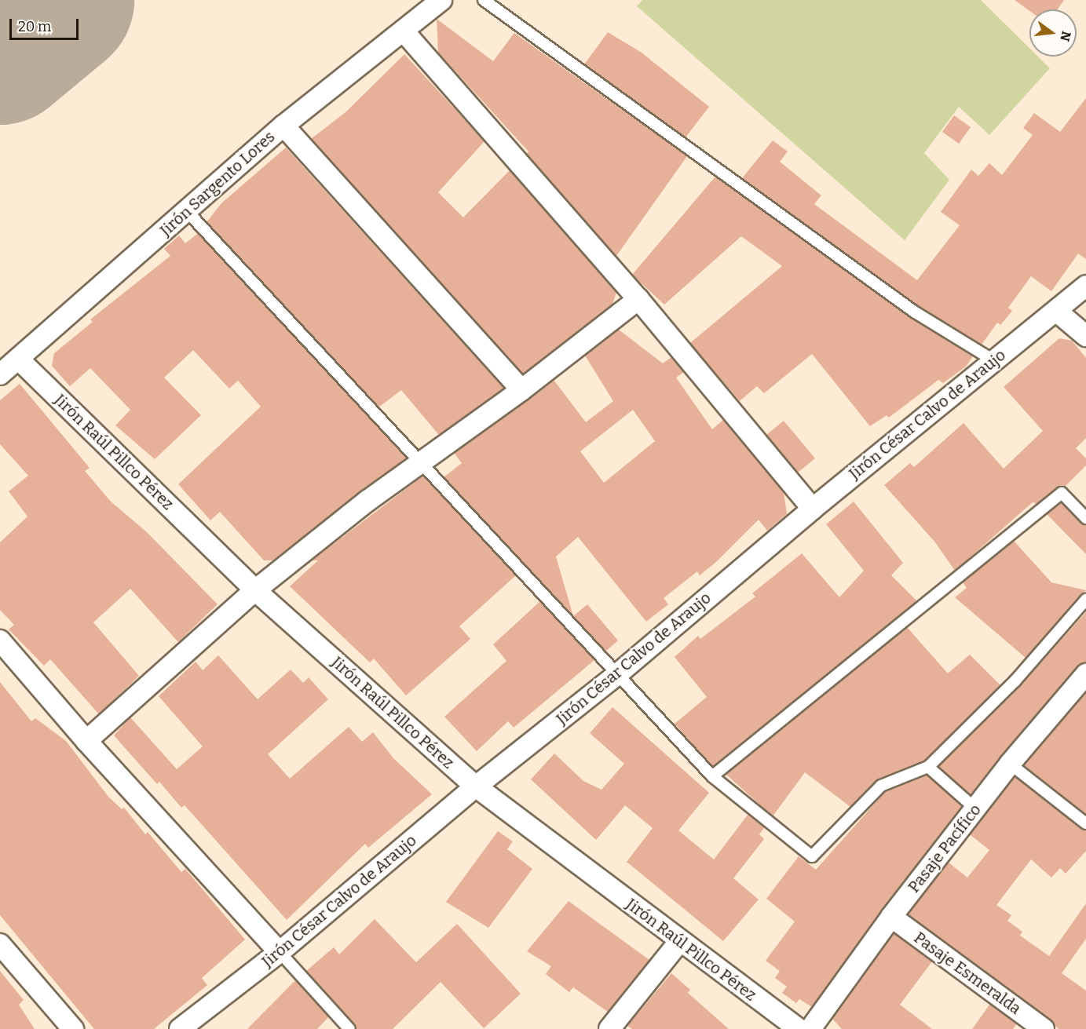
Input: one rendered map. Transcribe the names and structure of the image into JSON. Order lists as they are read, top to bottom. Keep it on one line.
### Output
{"streets":{"street":["Jirón Sargento Lores","Jirón César Calvo de Araujo","Jirón Raúl Pillco Pérez","Pasaje Pacífico","Pasaje Esmeralda"]},"crossings":[["Jirón Sargento Lores","Jirón Raúl Pillco Pérez"],["Jirón César Calvo de Araujo","Jirón Raúl Pillco Pérez"],["Pasaje Pacífico","Pasaje Esmeralda"]],"scale_bar":"20 m","north":"right"}
